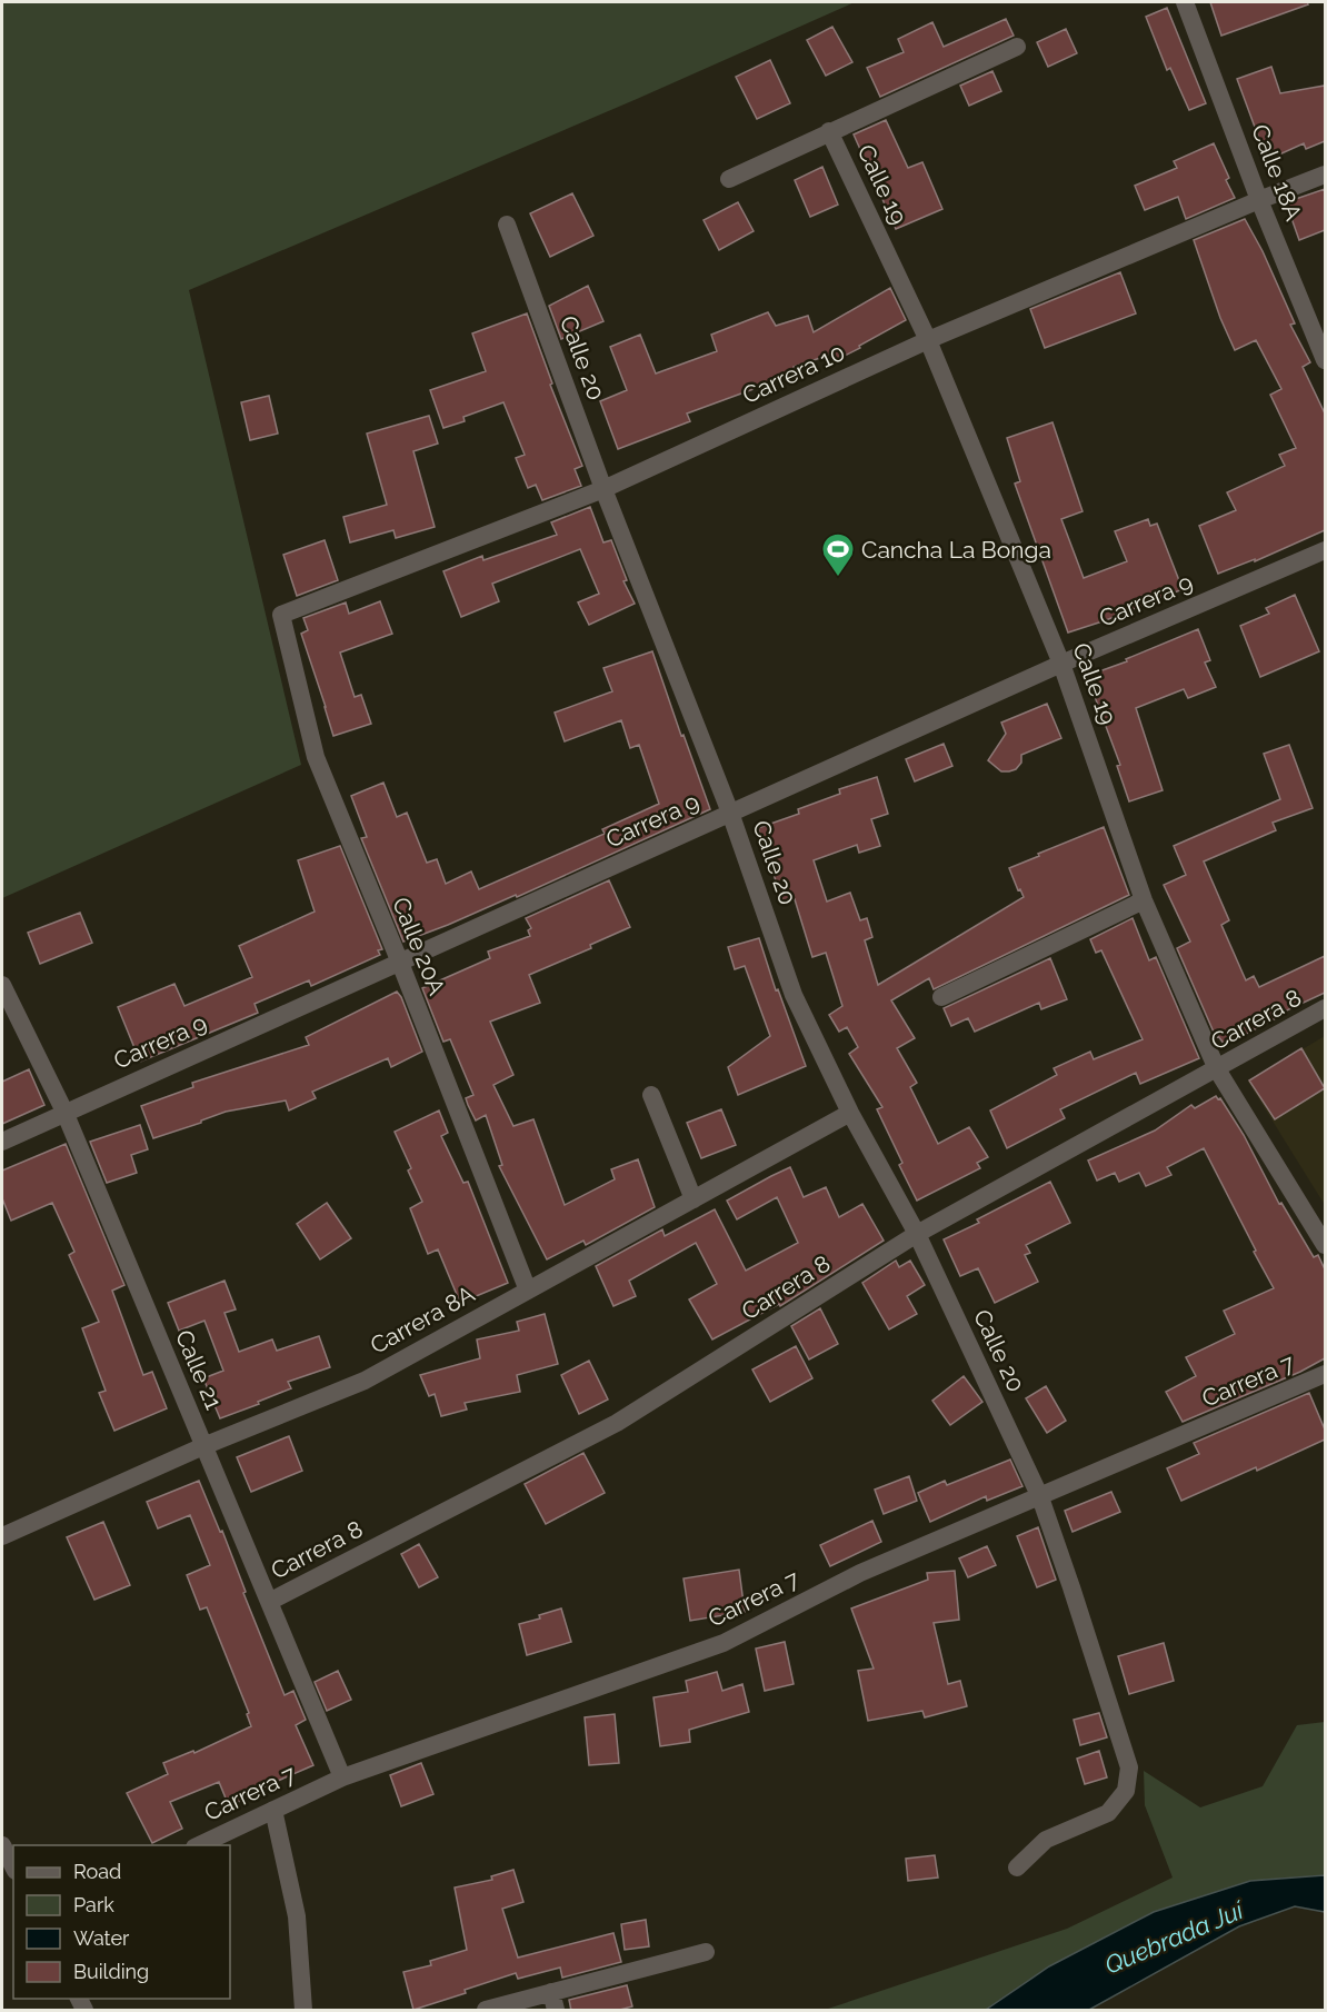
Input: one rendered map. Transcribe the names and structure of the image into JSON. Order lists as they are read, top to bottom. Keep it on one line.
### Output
{"streets":{"street":["Calle 18A","Calle 19","Calle 20","Carrera 10","Carrera 9","Calle 20A","Carrera 8","Carrera 8A","Calle 21","Carrera 7"]},"crossings":[["Calle 18A","Carrera 10"],["Calle 19","Carrera 10"],["Calle 19","Carrera 9"],["Calle 19","Carrera 8"],["Calle 20","Carrera 10"],["Calle 20","Carrera 9"],["Calle 20","Carrera 8"],["Calle 20","Carrera 8A"],["Calle 20","Carrera 7"],["Carrera 10","Calle 20A"],["Carrera 9","Calle 20A"],["Carrera 9","Calle 21"],["Calle 20A","Carrera 8A"],["Carrera 8","Calle 21"],["Carrera 8A","Calle 21"],["Calle 21","Carrera 7"]],"water":["Quebrada Juí"],"places":{"sports":["Cancha La Bonga"]},"legend":["Road","Park","Water","Building"]}
